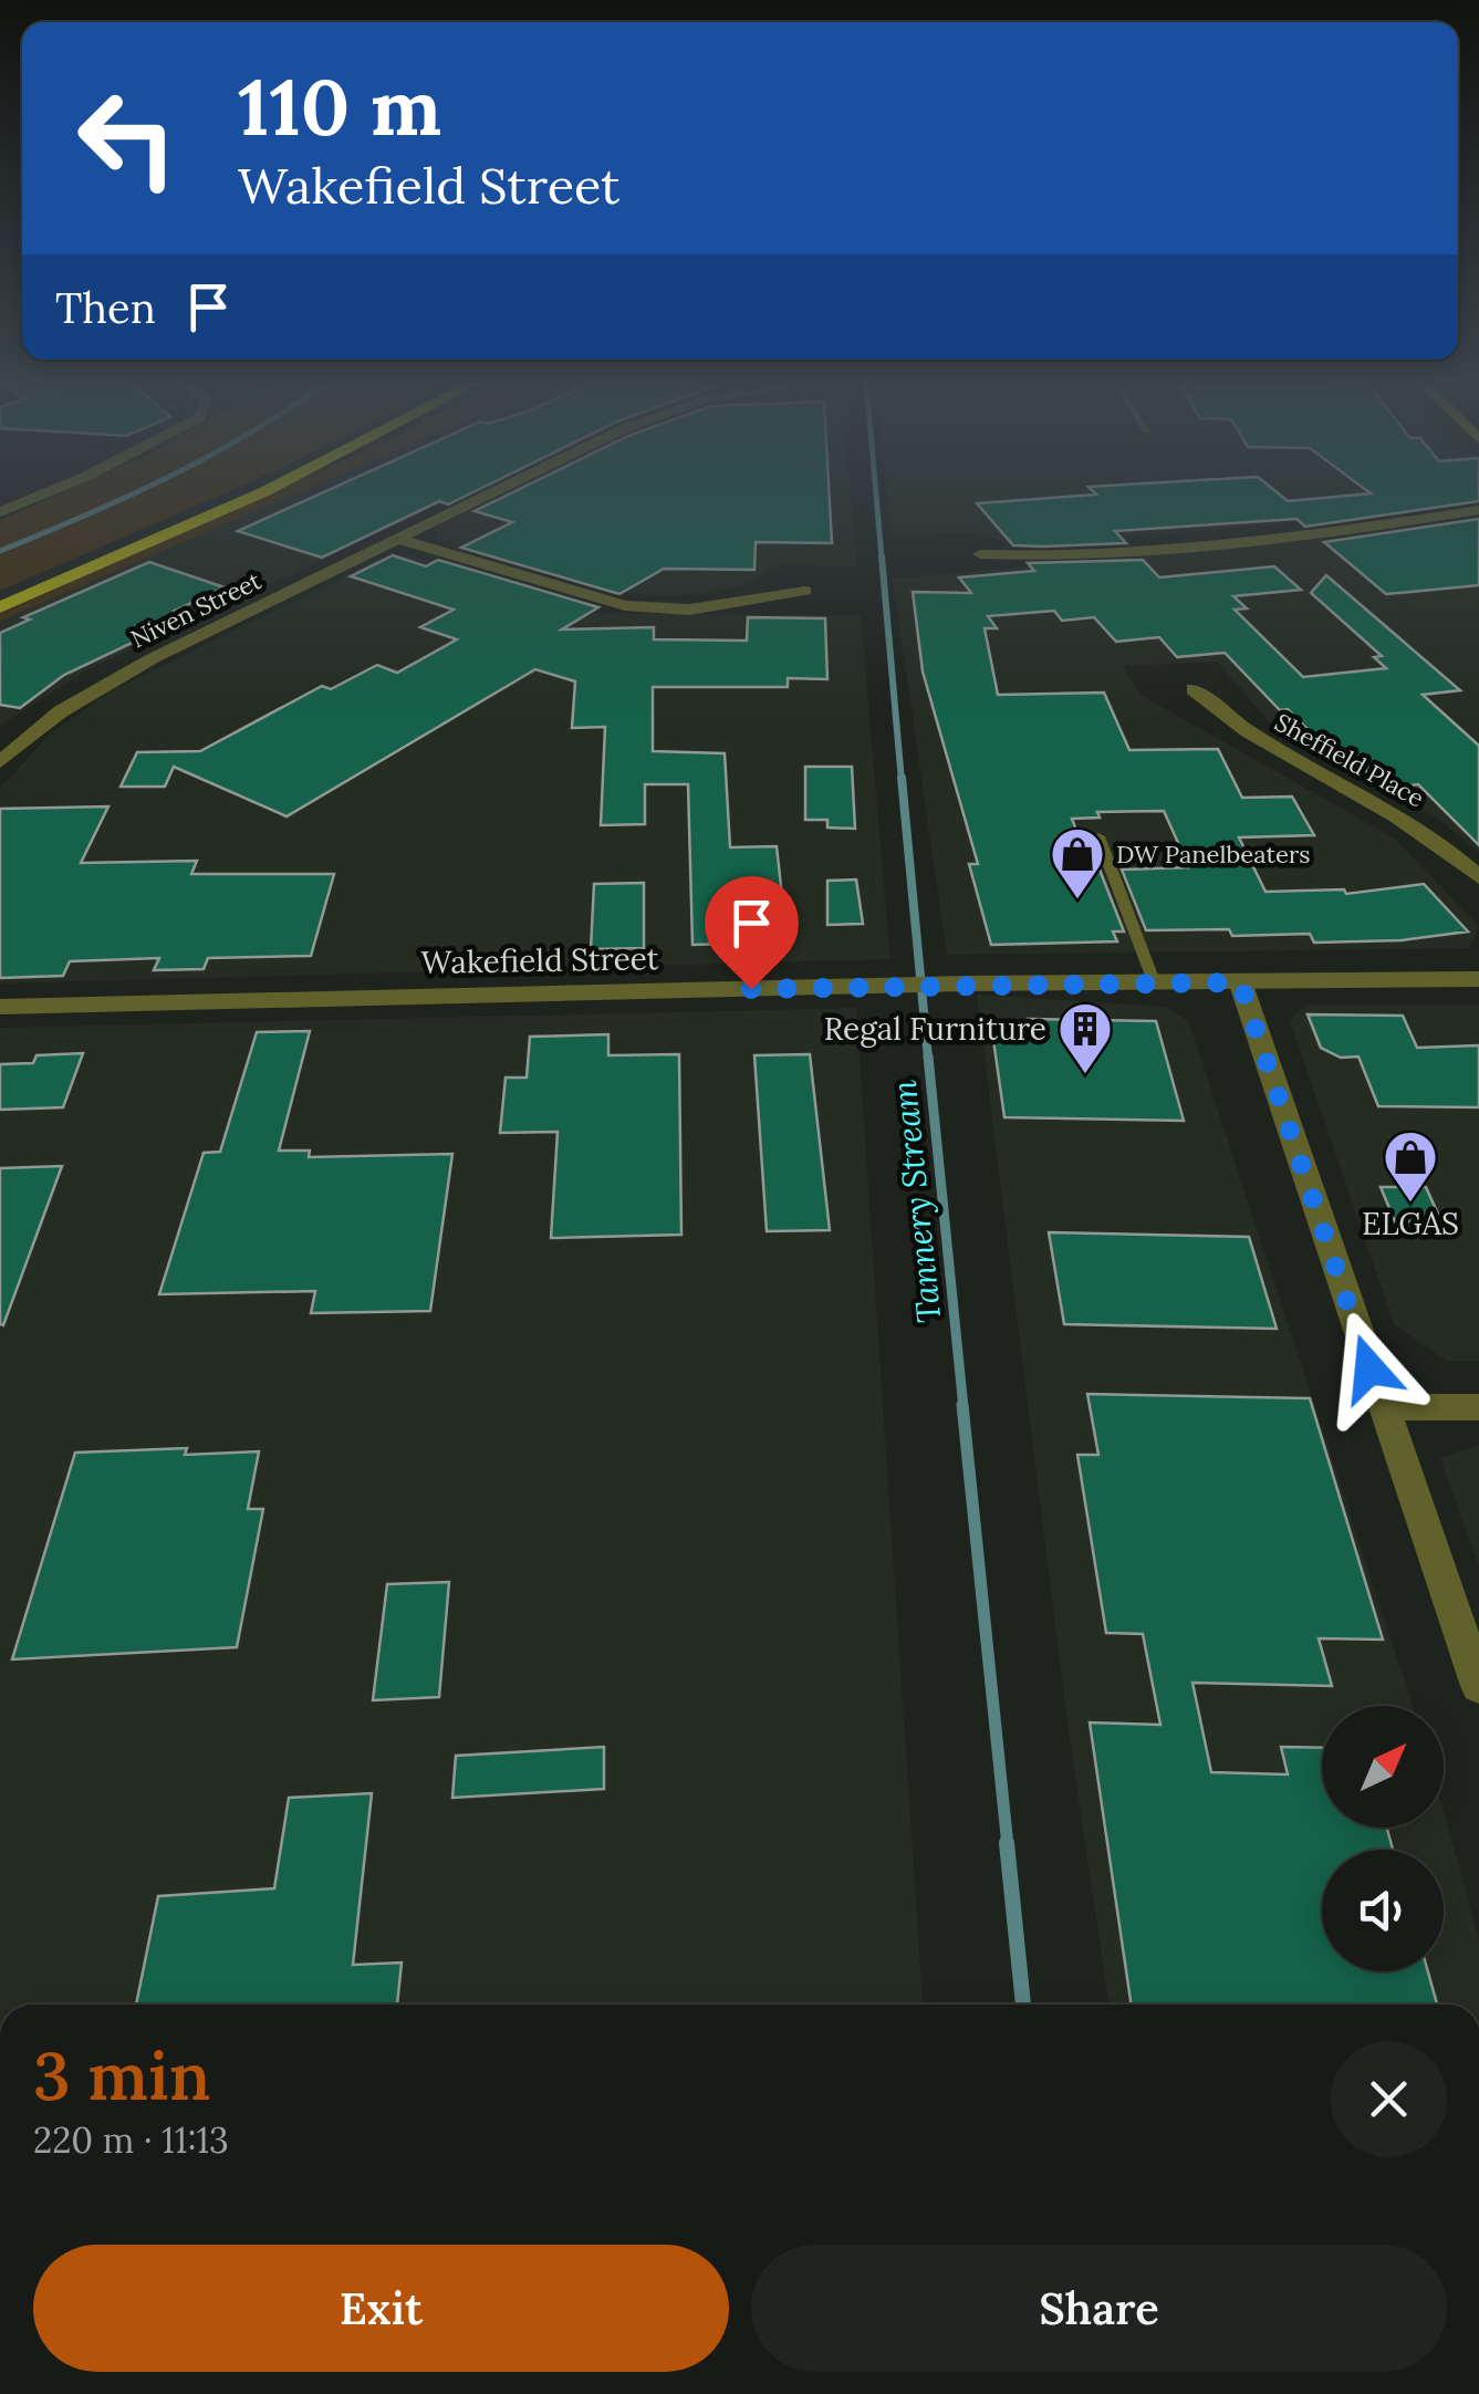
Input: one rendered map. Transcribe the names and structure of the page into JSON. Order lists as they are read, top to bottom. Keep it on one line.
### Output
{"streets":{"street":["Niven Street","Sheffield Place","Wakefield Street"]},"water":["Tannery Stream"],"places":{"shop":["DW Panelbeaters","ELGAS"],"building":["Regal Furniture"]},"north":"top right","page":{"turn":["110 m","Wakefield Street"],"then":"Then","heading":["3 min","220 m · 11:13"],"buttons":["Exit","Share"]}}
